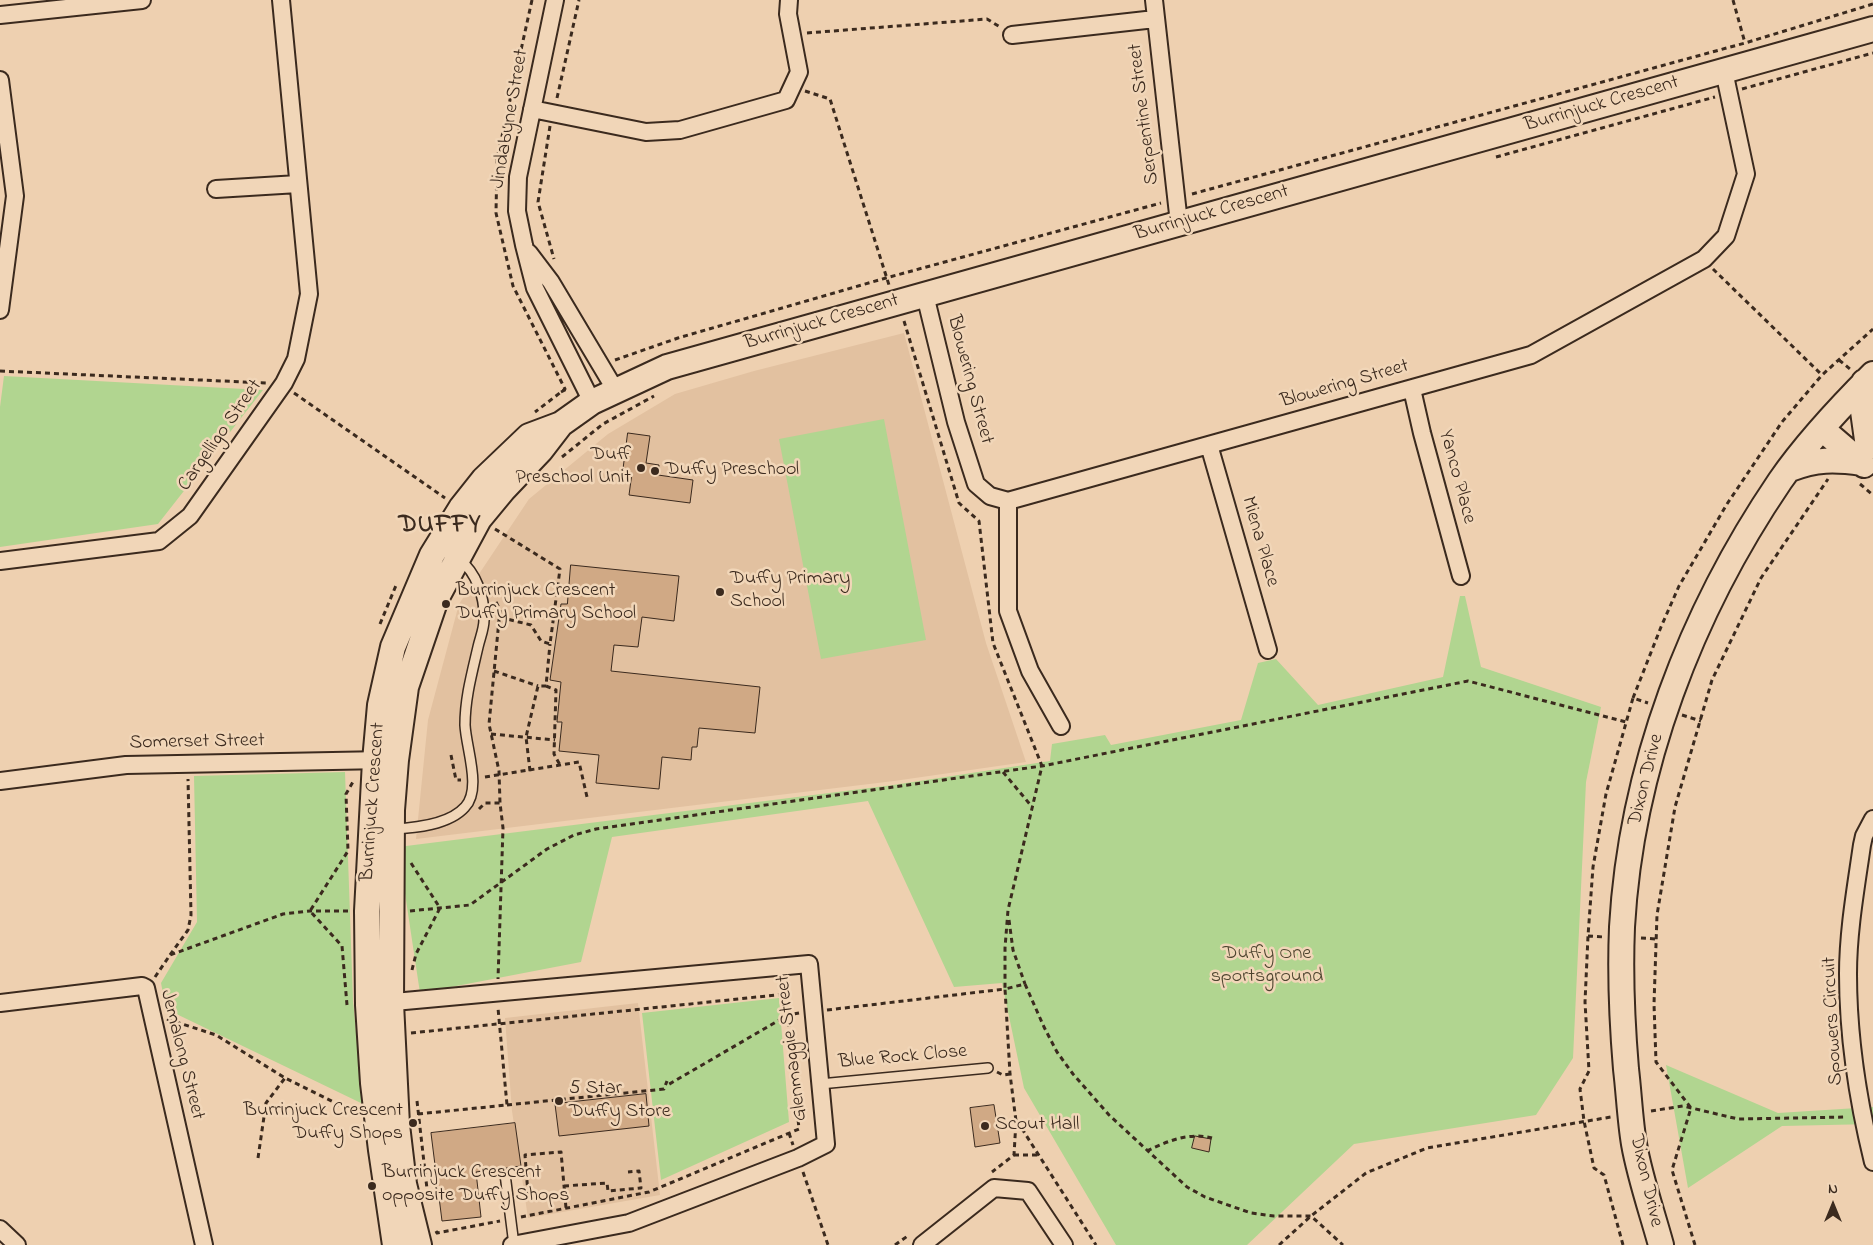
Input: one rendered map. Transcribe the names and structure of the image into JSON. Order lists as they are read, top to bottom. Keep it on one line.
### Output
{"streets":{"street":["Burrinjuck Crescent","Serpentine Street","Jindabyne Street","Blowering Street","Cargelligo Street","Yanco Place","Miena Place","Somerset Street","Dixon Drive","Spowers Circuit","Glenmaggie Street","Jemalong Street"],"lane":["Blue Rock Close"]},"crossings":[["Burrinjuck Crescent","Serpentine Street"],["Burrinjuck Crescent","Jindabyne Street"],["Burrinjuck Crescent","Blowering Street"],["Burrinjuck Crescent","Somerset Street"],["Burrinjuck Crescent","Glenmaggie Street"],["Blowering Street","Yanco Place"],["Blowering Street","Miena Place"],["Glenmaggie Street","Blue Rock Close"]],"districts":["DUFFY"],"parks":["Duffy One sportsground"],"places":["Duff Preschool Unit","Duffy Preschool","Duffy Primary School","Burrinjuck Crescent Duffy Primary School","5 Star Duffy Store","Burrinjuck Crescent Duffy Shops","Scout Hall","Burrinjuck Crescent opposite Duffy Shops"],"north":"top"}
